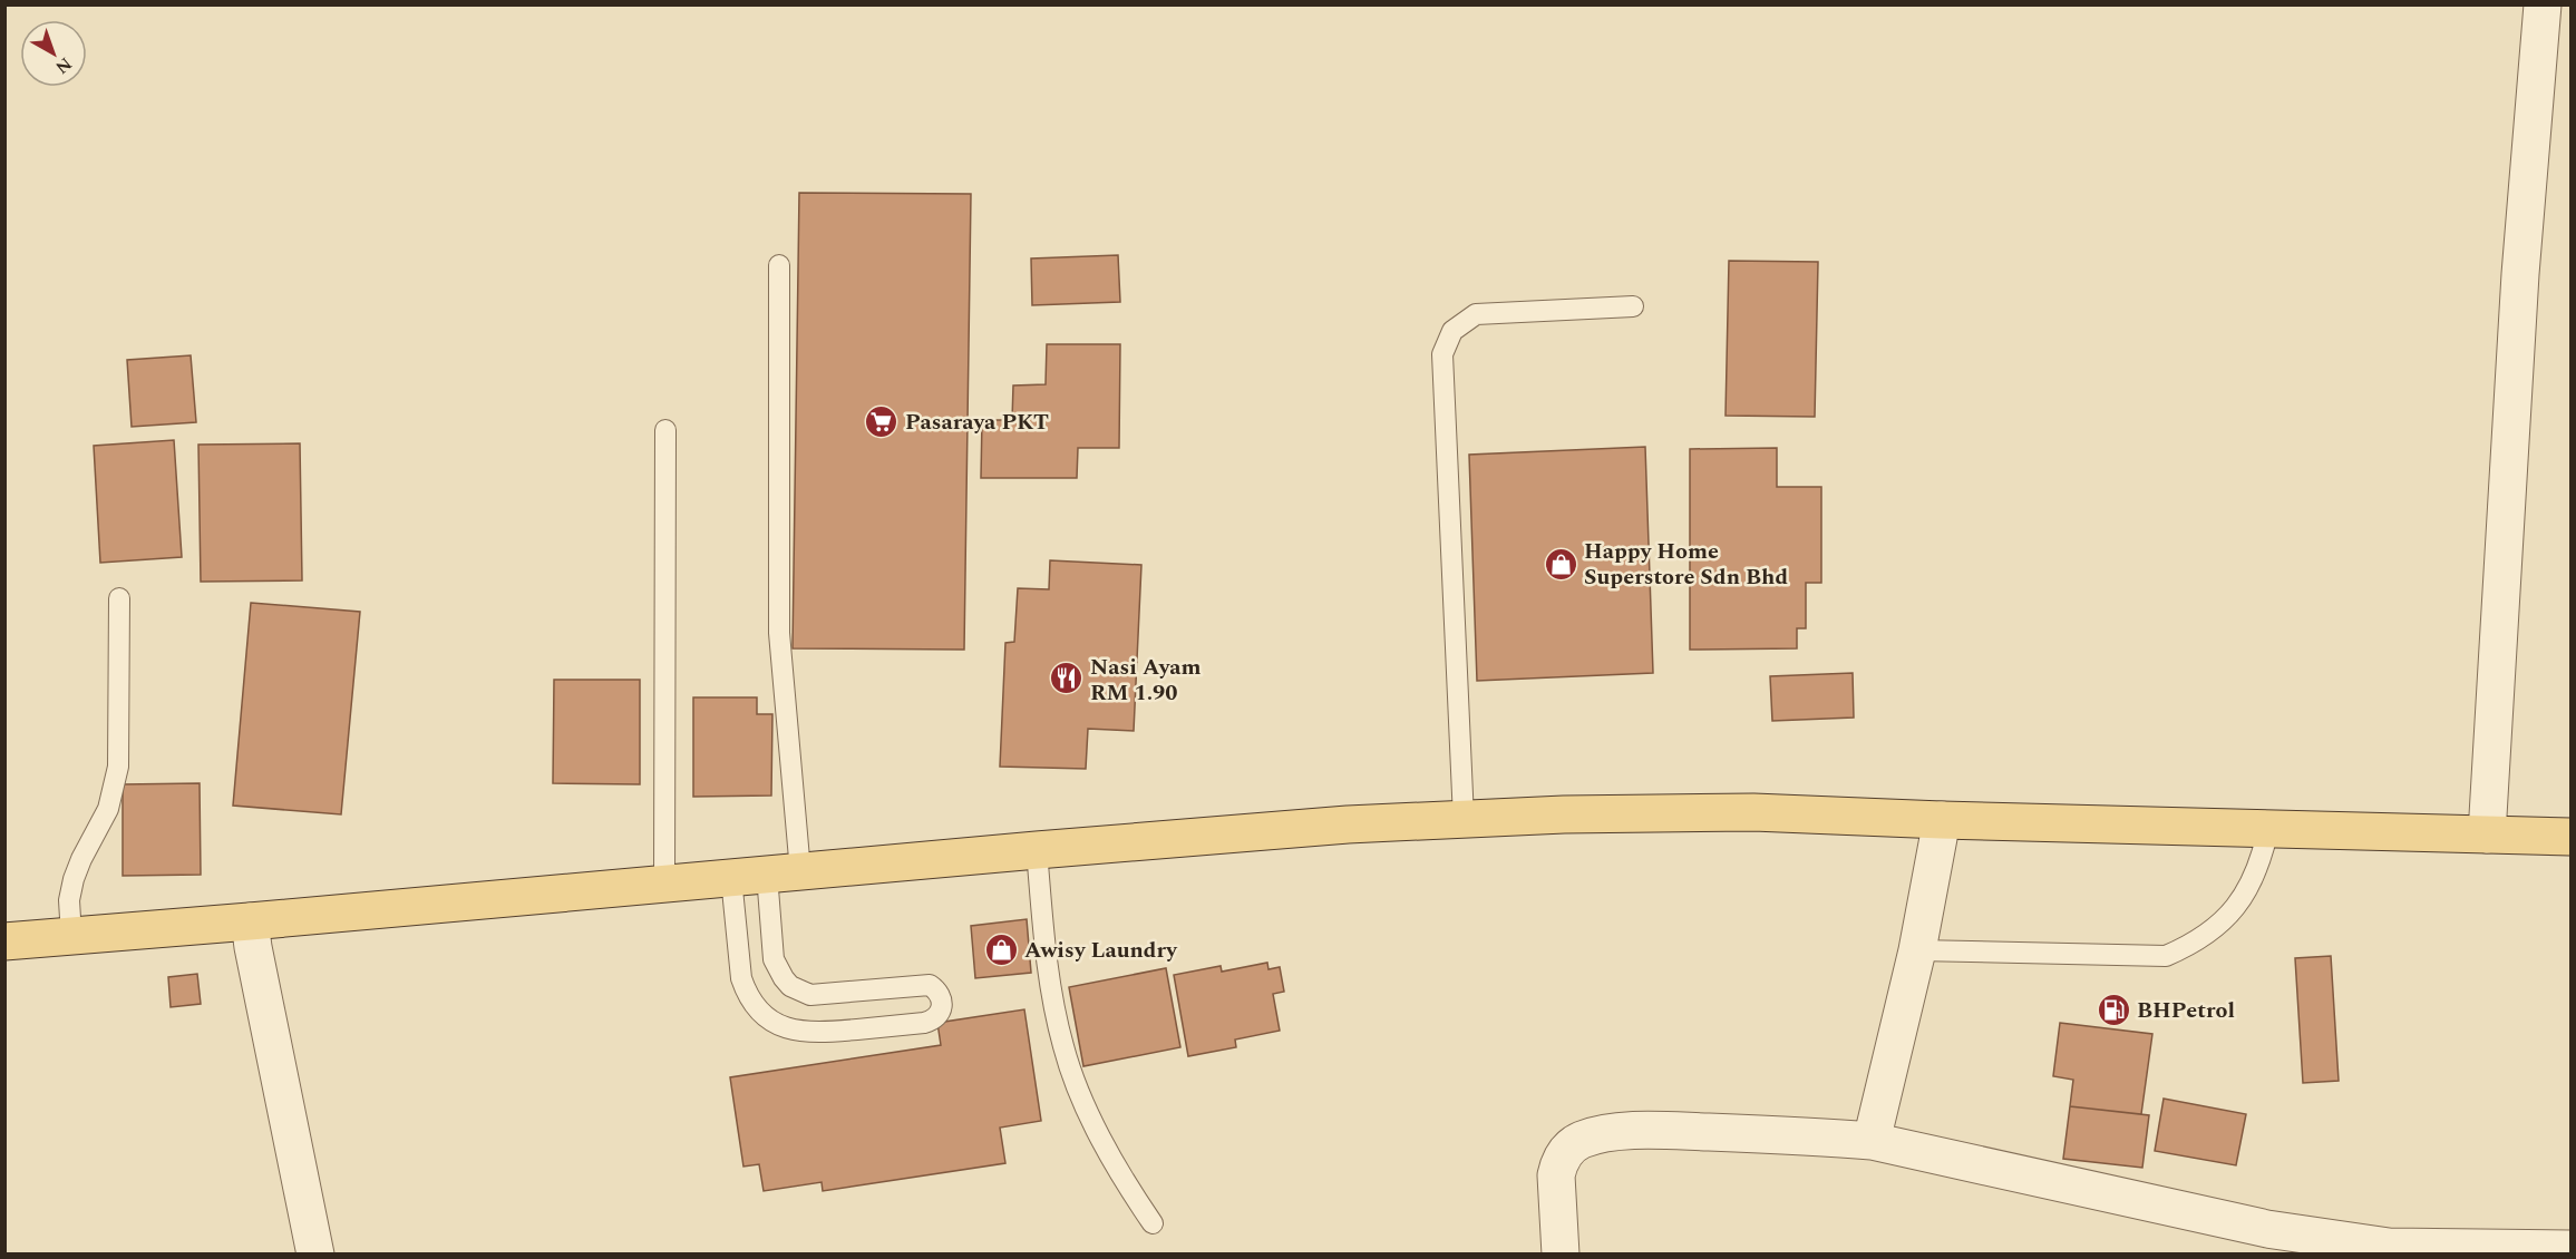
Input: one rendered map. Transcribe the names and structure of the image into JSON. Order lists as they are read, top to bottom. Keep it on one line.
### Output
{"places":{"supermarket":["Pasaraya PKT"],"shop":["Happy Home Superstore Sdn Bhd","Awisy Laundry"],"restaurant":["Nasi Ayam RM 1.90"],"fuel station":["BHPetrol"]},"north":"bottom right"}
